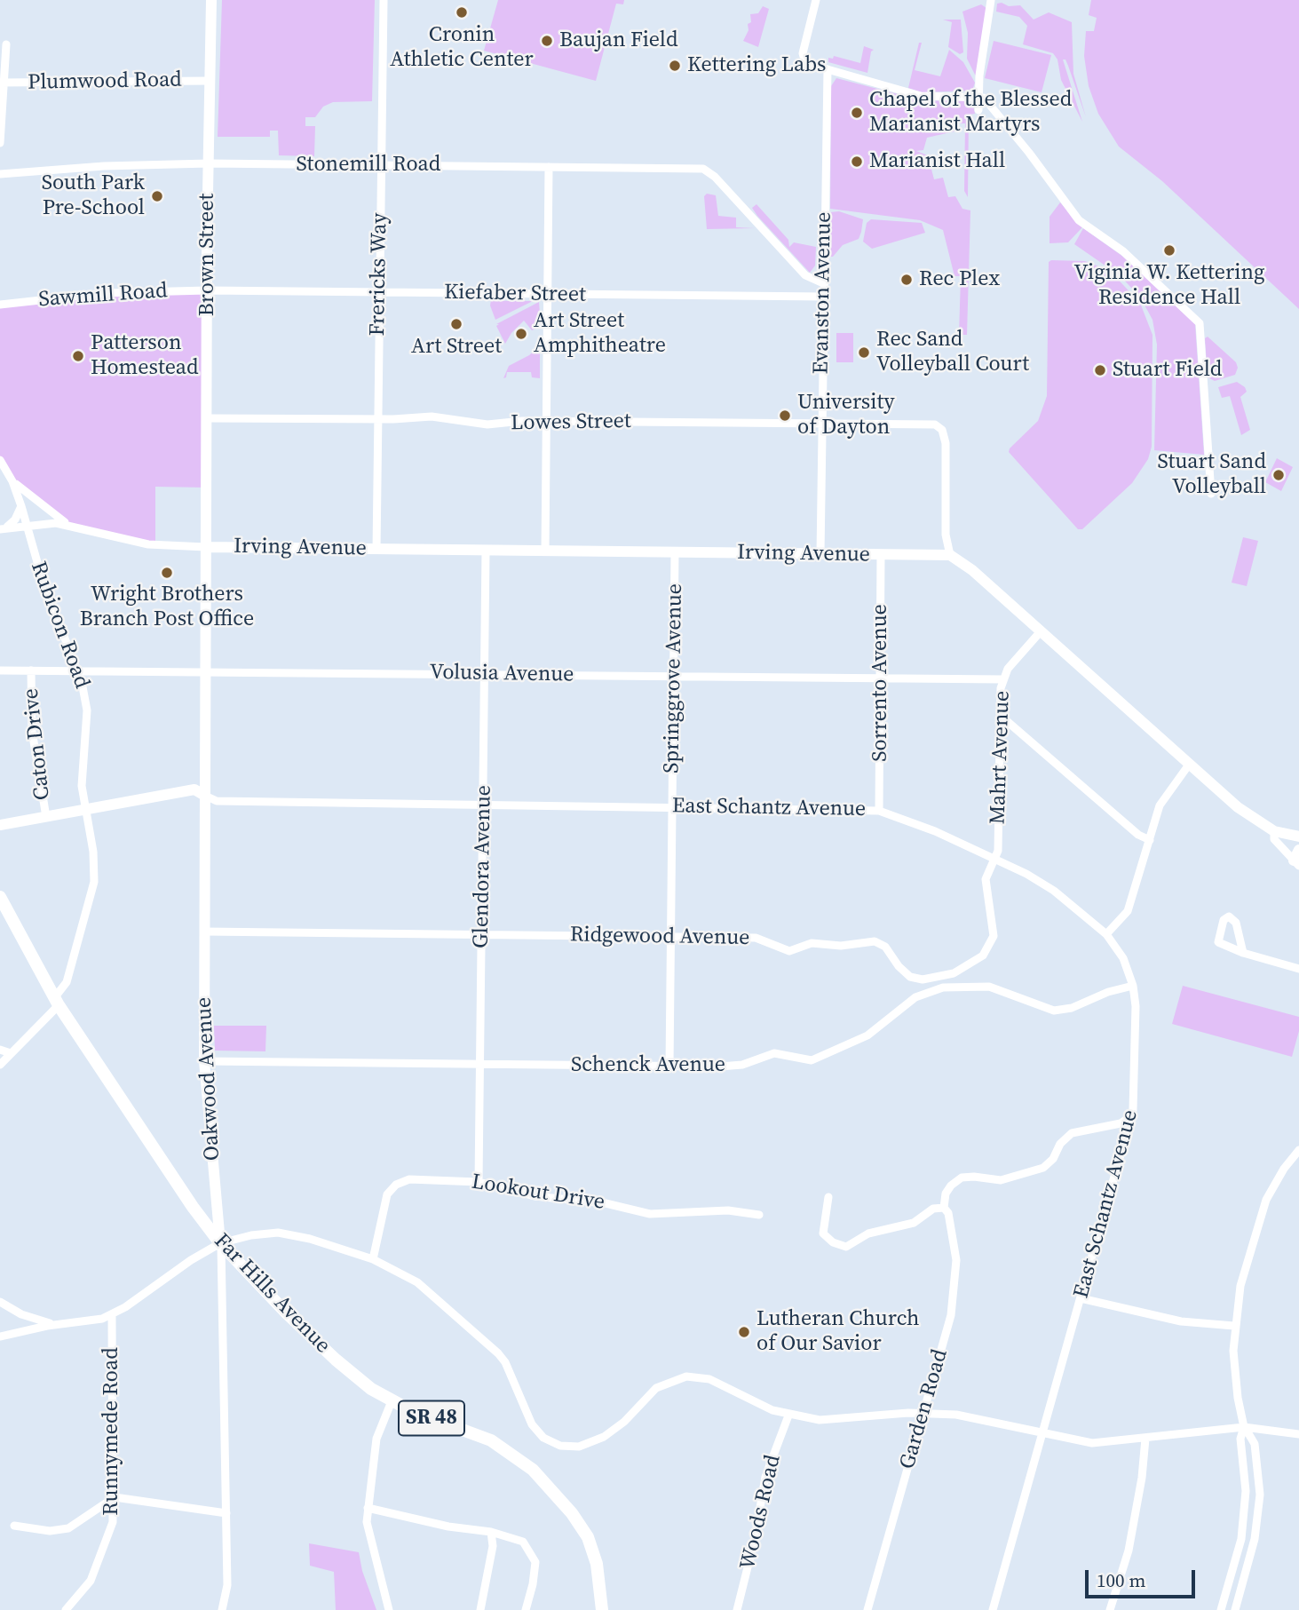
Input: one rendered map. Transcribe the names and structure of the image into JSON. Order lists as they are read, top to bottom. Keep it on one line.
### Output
{"streets":{"main road":["Far Hills Avenue","SR 48"],"street":["Plumwood Road","Stonemill Road","Brown Street","Frericks Way","Evanston Avenue","Kiefaber Street","Sawmill Road","Lowes Street","Irving Avenue","Rubicon Road","Volusia Avenue","Springgrove Avenue","Sorrento Avenue","Caton Drive","Mahrt Avenue","East Schantz Avenue","Glendora Avenue","Ridgewood Avenue","Schenck Avenue","Oakwood Avenue","Lookout Drive","Garden Road","Runnymede Road","Woods Road"]},"crossings":[["Plumwood Road","Brown Street"],["Stonemill Road","Brown Street"],["Stonemill Road","Frericks Way"],["Stonemill Road","Evanston Avenue"],["Brown Street","Kiefaber Street"],["Brown Street","Sawmill Road"],["Brown Street","Lowes Street"],["Brown Street","Irving Avenue"],["Brown Street","Oakwood Avenue"],["Frericks Way","Kiefaber Street"],["Frericks Way","Lowes Street"],["Frericks Way","Irving Avenue"],["Evanston Avenue","Kiefaber Street"],["Evanston Avenue","Lowes Street"],["Evanston Avenue","Irving Avenue"],["Kiefaber Street","Sawmill Road"],["Lowes Street","Irving Avenue"],["Irving Avenue","Springgrove Avenue"],["Irving Avenue","Sorrento Avenue"],["Irving Avenue","Glendora Avenue"],["Irving Avenue","Oakwood Avenue"],["Rubicon Road","Volusia Avenue"],["Rubicon Road","East Schantz Avenue"],["Rubicon Road","Far Hills Avenue"],["Volusia Avenue","Springgrove Avenue"],["Volusia Avenue","Sorrento Avenue"],["Volusia Avenue","Caton Drive"],["Volusia Avenue","Mahrt Avenue"],["Volusia Avenue","Glendora Avenue"],["Volusia Avenue","Oakwood Avenue"],["Springgrove Avenue","East Schantz Avenue"],["Springgrove Avenue","Ridgewood Avenue"],["Springgrove Avenue","Schenck Avenue"],["Sorrento Avenue","East Schantz Avenue"],["Caton Drive","East Schantz Avenue"],["Mahrt Avenue","East Schantz Avenue"],["East Schantz Avenue","Glendora Avenue"],["East Schantz Avenue","Schenck Avenue"],["East Schantz Avenue","Oakwood Avenue"],["Glendora Avenue","Ridgewood Avenue"],["Glendora Avenue","Schenck Avenue"],["Glendora Avenue","Lookout Drive"],["Ridgewood Avenue","Schenck Avenue"],["Ridgewood Avenue","Oakwood Avenue"],["Schenck Avenue","Oakwood Avenue"],["Oakwood Avenue","Far Hills Avenue"]],"places":["Cronin Athletic Center","Baujan Field","Kettering Labs","Chapel of the Blessed Marianist Martyrs","Marianist Hall","South Park Pre-School","Viginia W. Kettering Residence Hall","Rec Plex","Art Street","Art Street Amphitheatre","Rec Sand Volleyball Court","Patterson Homestead","Stuart Field","University of Dayton","Stuart Sand Volleyball","Wright Brothers Branch Post Office","Lutheran Church of Our Savior"],"scale_bar":"100 m"}
